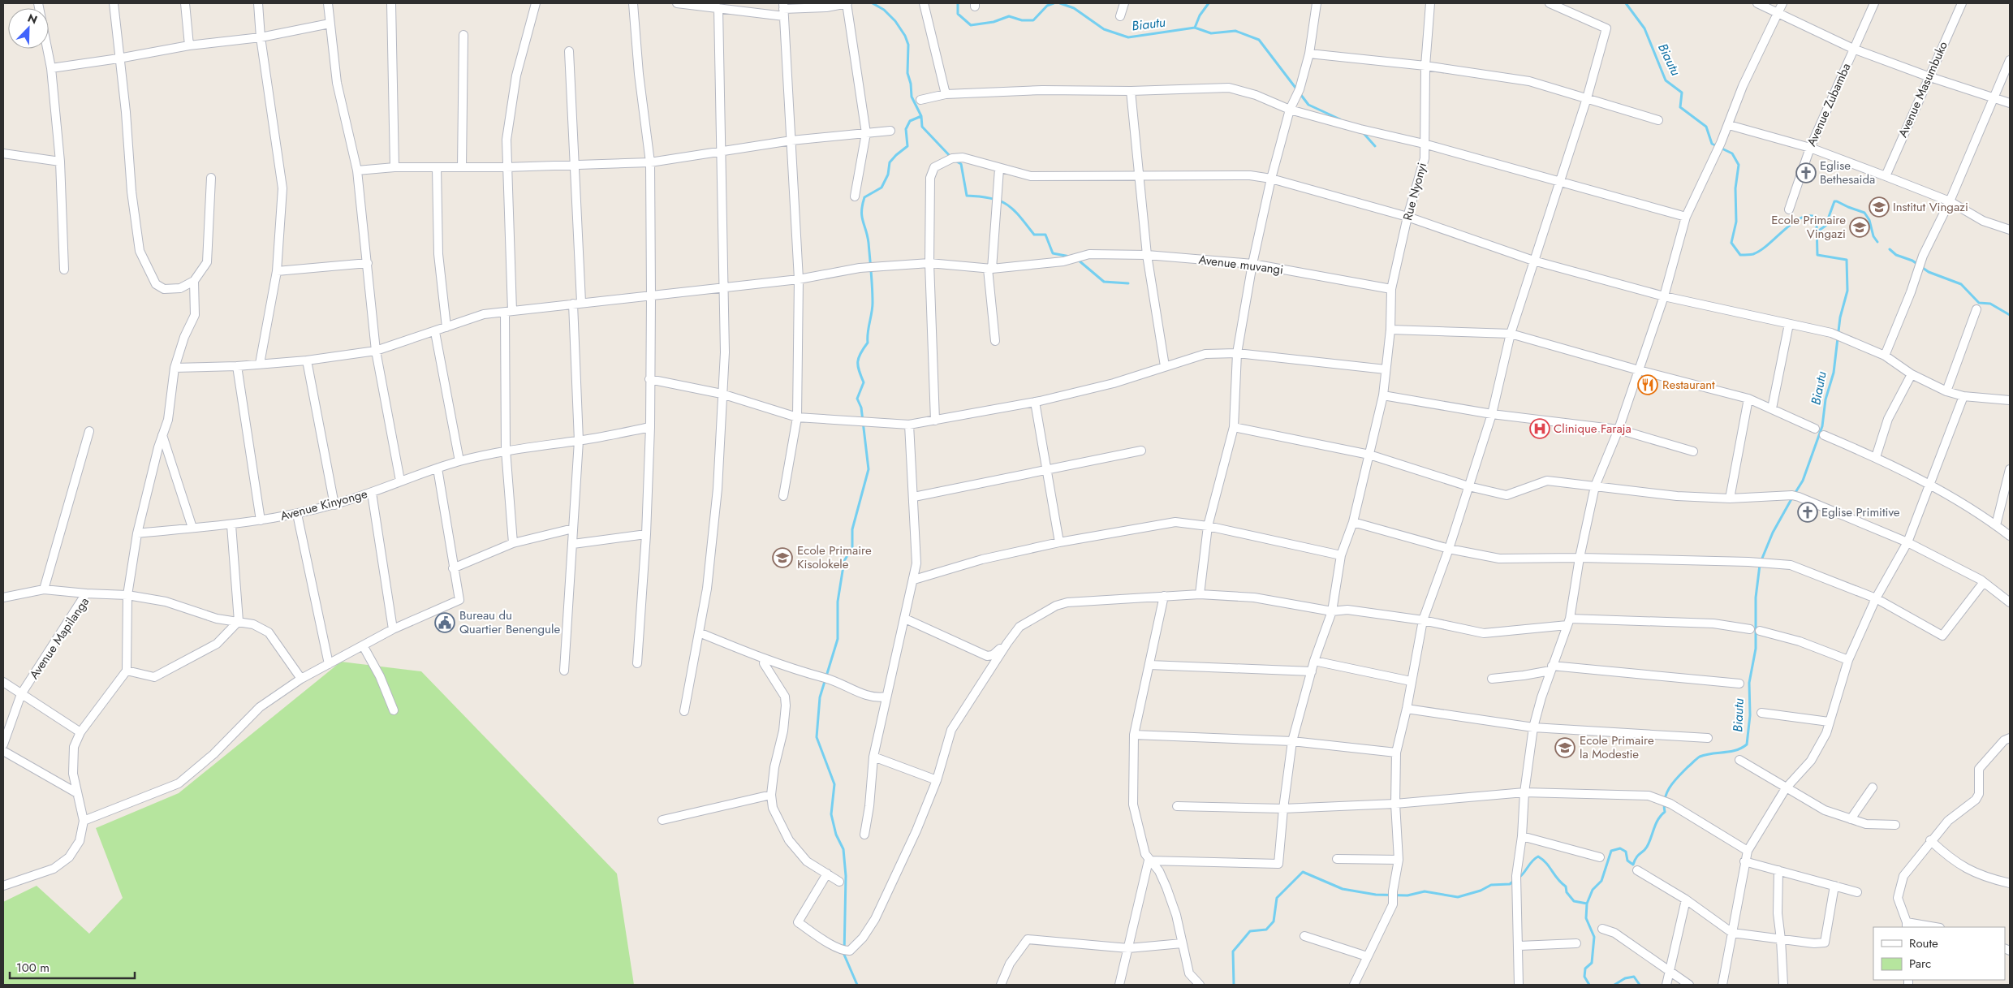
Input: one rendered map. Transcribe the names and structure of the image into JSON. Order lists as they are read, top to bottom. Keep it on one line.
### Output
{"streets":{"street":["Avenue Masumbuko","Avenue Zubamba","Rue Nyonyi","Avenue muvangi","Avenue Kinyonge","Avenue Mapilanga"]},"crossings":[["Rue Nyonyi","Avenue muvangi"]],"water":["Biautu"],"places":{"church":["Eglise Bethesaida","Eglise Primitive"],"school or university":["Institut Vingazi","Ecole Primaire Vingazi","Ecole Primaire Kisolokele","Ecole Primaire la Modestie"],"restaurant":["Restaurant"],"hospital":["Clinique Faraja"],"public building":["Bureau du Quartier Benengule"]},"legend":["Route","Parc"],"scale_bar":"100 m","north":"top right"}
